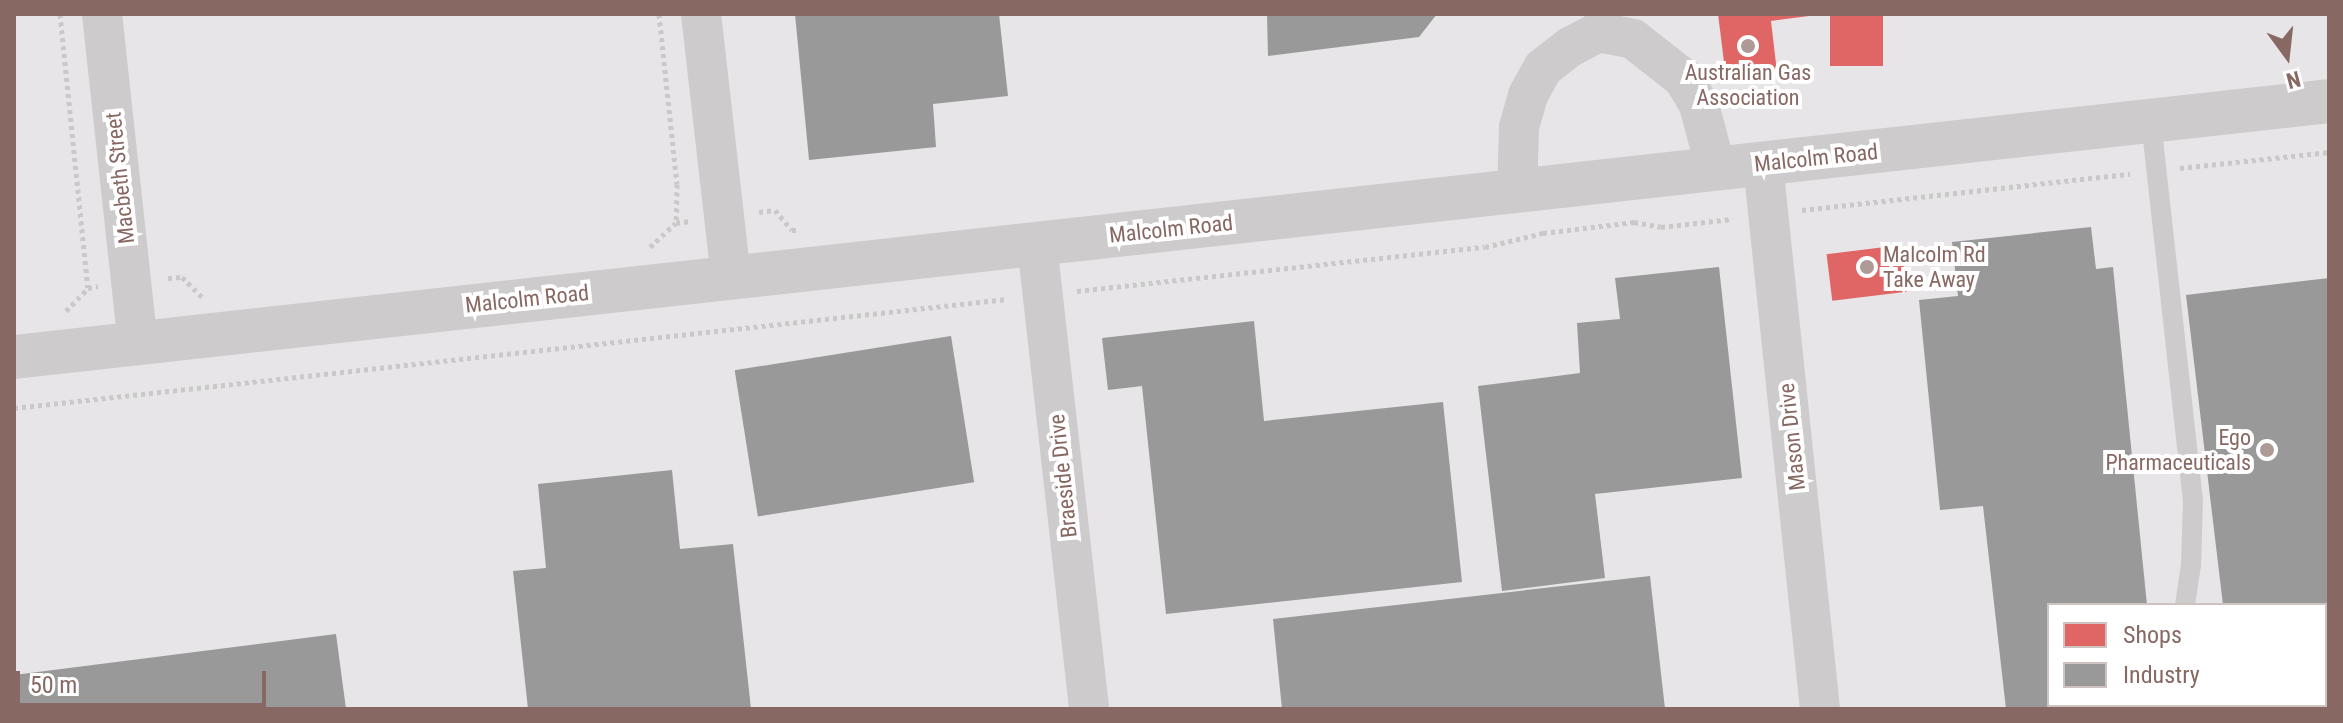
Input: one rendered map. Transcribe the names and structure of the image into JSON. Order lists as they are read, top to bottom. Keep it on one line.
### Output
{"streets":{"street":["Malcolm Road","Macbeth Street","Mason Drive","Braeside Drive"]},"crossings":[["Malcolm Road","Macbeth Street"],["Malcolm Road","Mason Drive"],["Malcolm Road","Braeside Drive"]],"places":["Australian Gas Association","Malcolm Rd Take Away","Ego Pharmaceuticals"],"legend":["Shops","Industry"],"scale_bar":"50 m","north":"bottom"}
